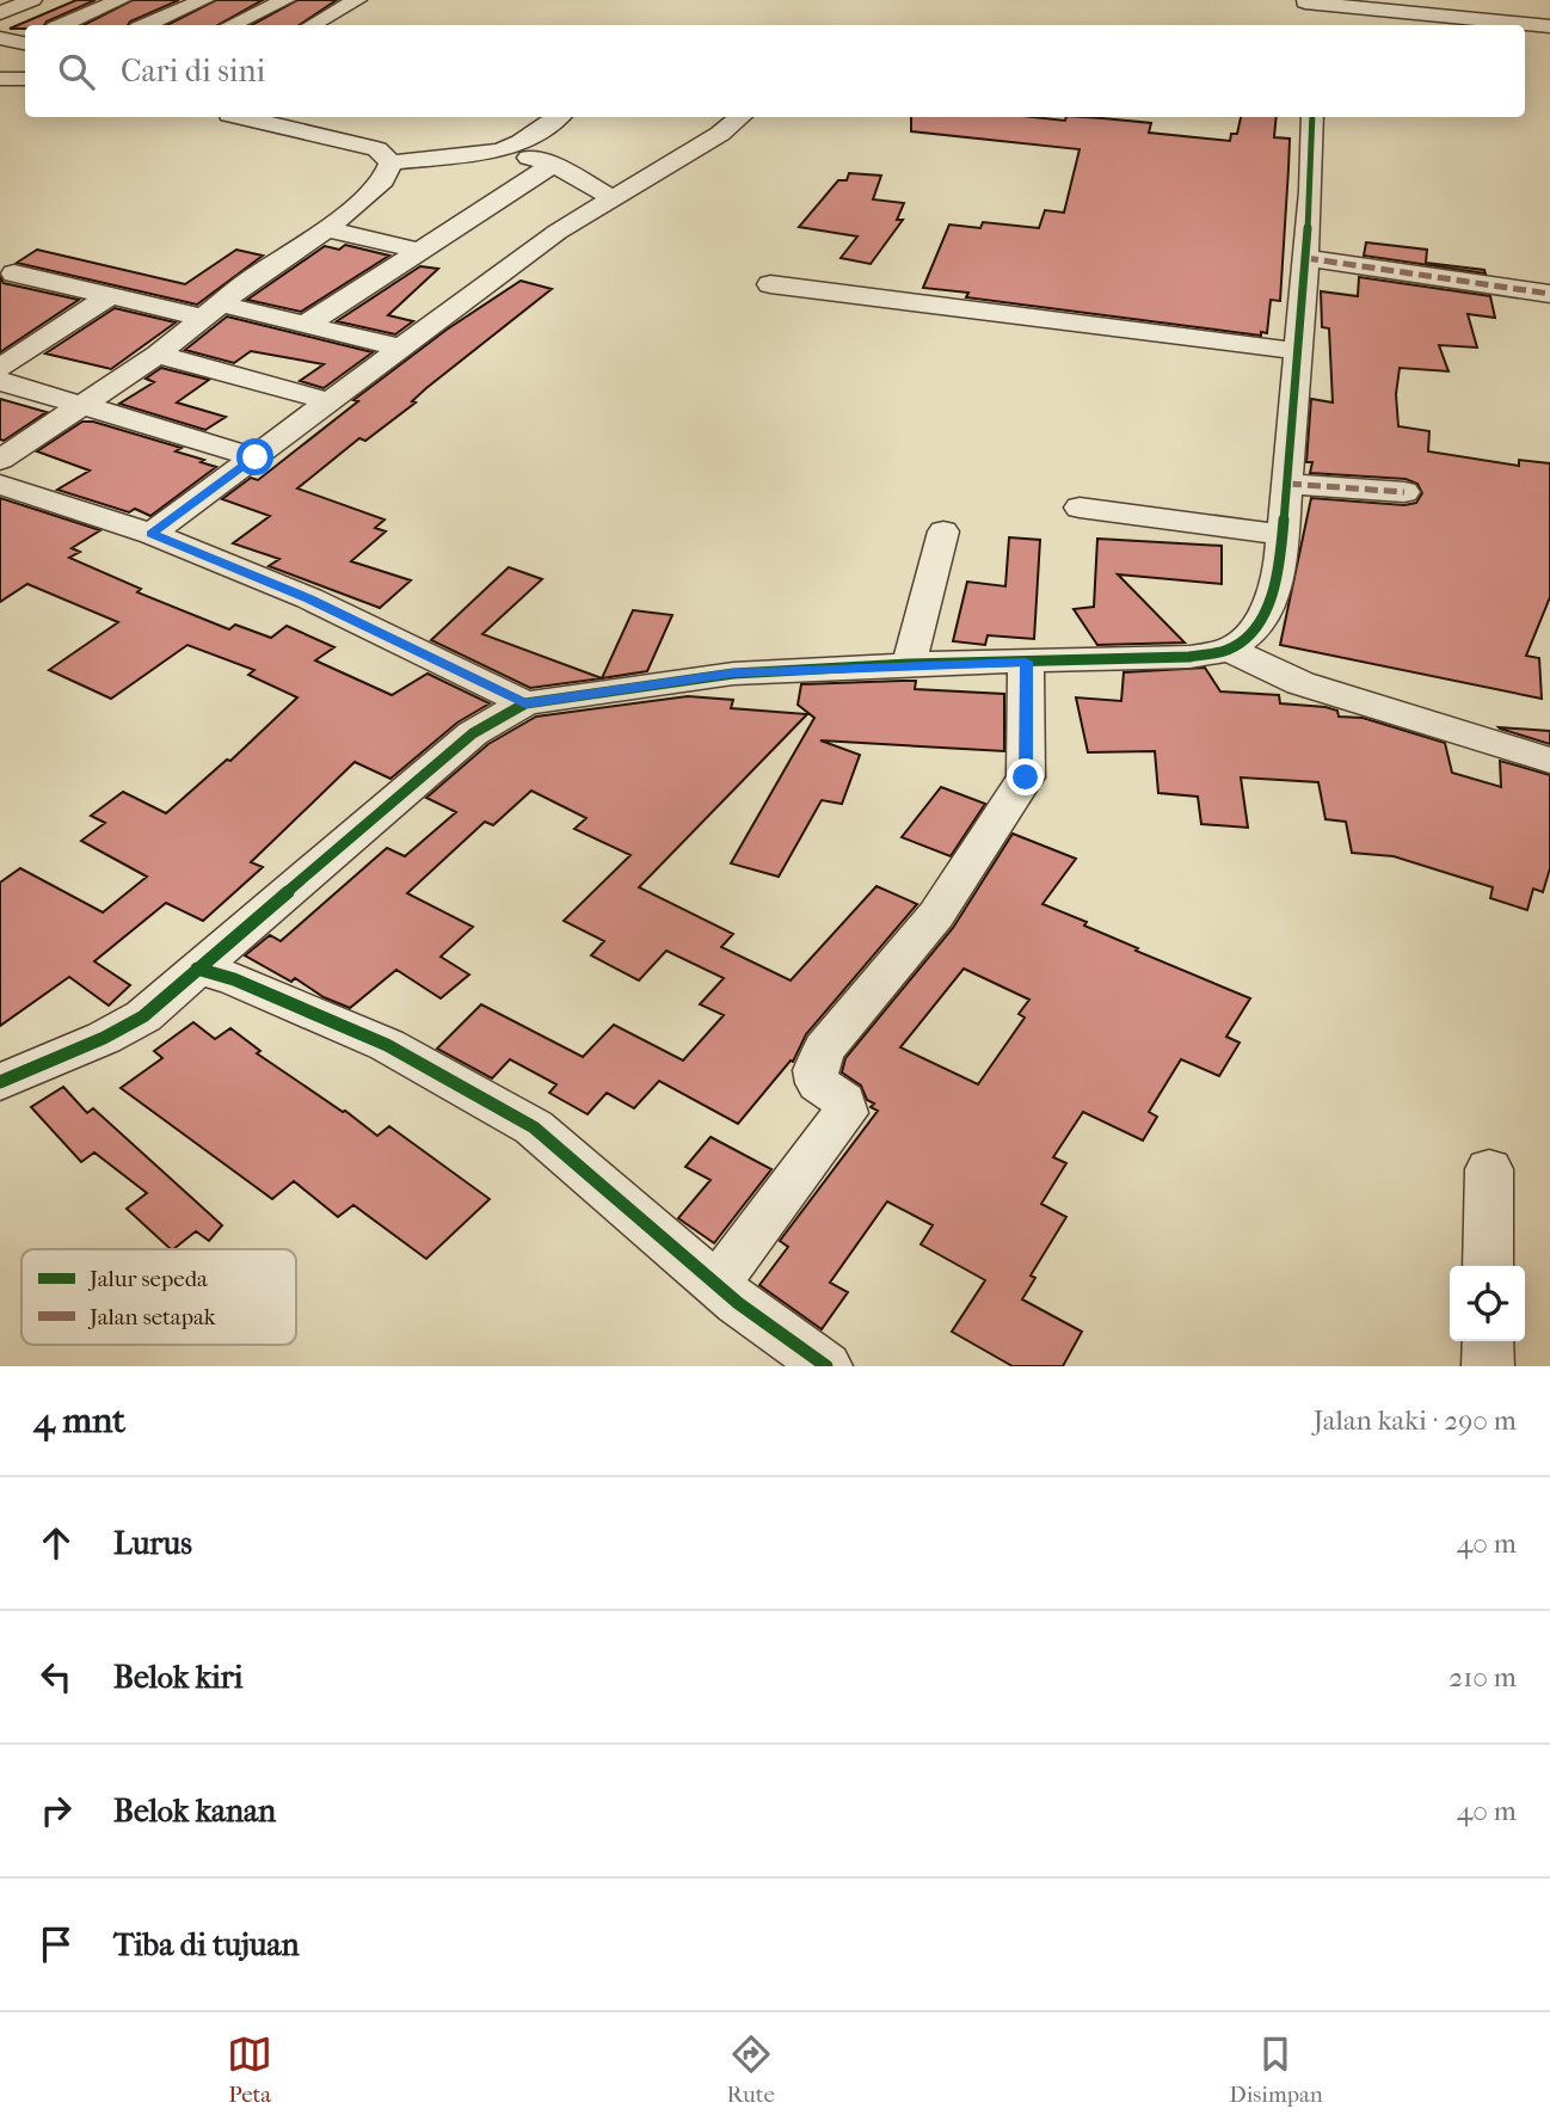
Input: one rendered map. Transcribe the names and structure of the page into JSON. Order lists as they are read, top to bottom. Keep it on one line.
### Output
{"legend":["Jalur sepeda","Jalan setapak"],"page":{"search":"Cari di sini","heading":["4 mnt","Jalan kaki · 290 m"],"list":[["Lurus","40 m"],["Belok kiri","210 m"],["Belok kanan","40 m"],"Tiba di tujuan"],"nav":["Peta","Rute","Disimpan"]}}
